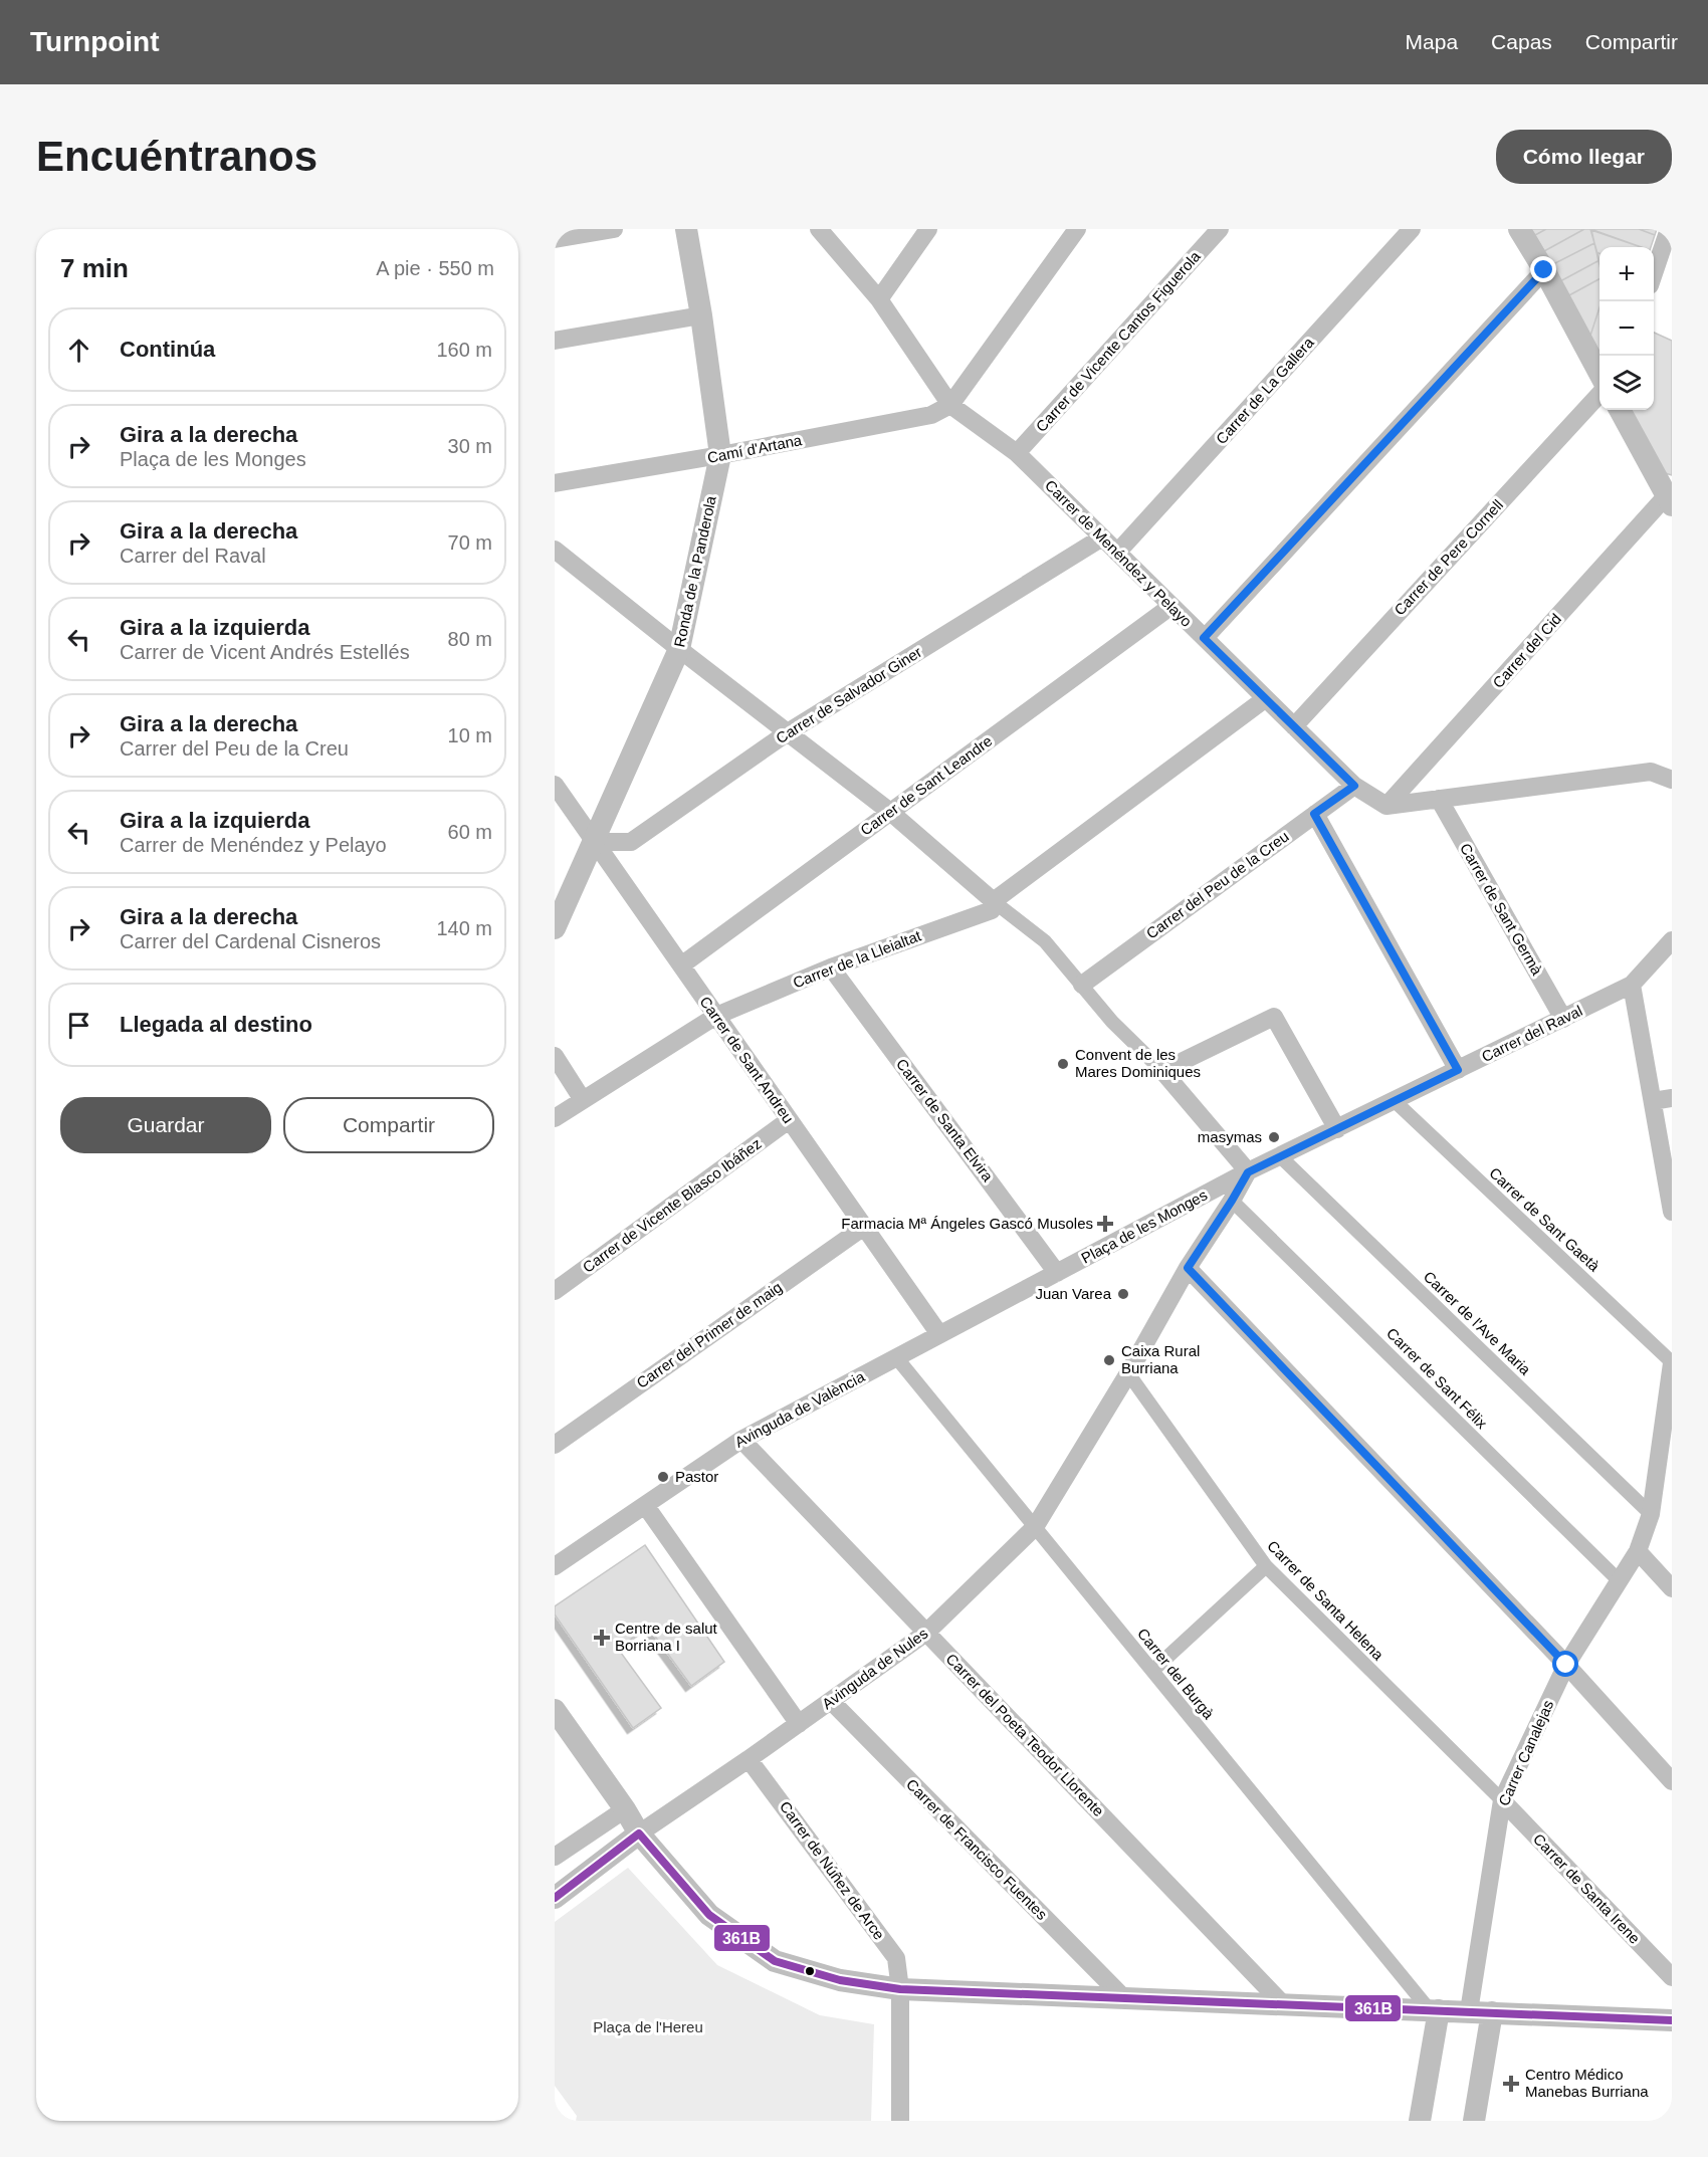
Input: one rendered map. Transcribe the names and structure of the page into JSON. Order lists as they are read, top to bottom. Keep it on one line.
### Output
{"streets":{"street":["Carrer de Vicente Cantos Figuerola","Carrer de La Gallera","Camí d'Artana","Carrer de Menéndez y Pelayo","Carrer de Pere Cornell","Ronda de la Panderola","Carrer del Cid","Carrer de Salvador Giner","Carrer de Sant Leandre","Carrer del Peu de la Creu","Carrer de Sant Germà","Carrer de la Lleialtat","Carrer del Raval","Carrer de Sant Andreu","Carrer de Santa Elvira","Carrer de Vicente Blasco Ibáñez","Carrer de Sant Gaetà","Plaça de les Monges","Carrer de l'Ave Maria","Carrer del Primer de maig","Carrer de Sant Félix","Avinguda de València","Carrer de Santa Helena","Avinguda de Nules","Carrer del Burgà","Carrer del Poeta Teodor Llorente","Carrer Canalejas","Carrer de Francisco Fuentes","Carrer de Núñez de Arce","Carrer de Santa Irene"]},"crossings":[["Carrer de Vicente Cantos Figuerola","Carrer de Menéndez y Pelayo"],["Carrer de La Gallera","Carrer de Menéndez y Pelayo"],["Camí d'Artana","Carrer de Menéndez y Pelayo"],["Camí d'Artana","Ronda de la Panderola"],["Carrer de Menéndez y Pelayo","Carrer de Pere Cornell"],["Carrer de Menéndez y Pelayo","Carrer del Cid"],["Carrer de Menéndez y Pelayo","Carrer de Salvador Giner"],["Carrer de Menéndez y Pelayo","Carrer de Sant Leandre"],["Carrer de Menéndez y Pelayo","Carrer del Peu de la Creu"],["Carrer de Menéndez y Pelayo","Carrer de la Lleialtat"],["Ronda de la Panderola","Carrer de Salvador Giner"],["Ronda de la Panderola","Carrer de Sant Andreu"],["Carrer de Salvador Giner","Carrer de Sant Andreu"],["Carrer de Sant Leandre","Carrer de Sant Andreu"],["Carrer de Sant Germà","Carrer del Raval"],["Carrer de la Lleialtat","Carrer de Sant Andreu"],["Carrer de la Lleialtat","Carrer de Santa Elvira"],["Carrer del Raval","Carrer de Sant Gaetà"],["Carrer del Raval","Plaça de les Monges"],["Carrer del Raval","Carrer de l'Ave Maria"],["Carrer de Sant Andreu","Carrer de Vicente Blasco Ibáñez"],["Carrer de Sant Andreu","Carrer del Primer de maig"],["Carrer de Sant Andreu","Avinguda de València"],["Carrer de Santa Elvira","Plaça de les Monges"],["Carrer de Santa Elvira","Avinguda de València"],["Carrer de Sant Gaetà","Carrer Canalejas"],["Plaça de les Monges","Carrer de Sant Félix"],["Plaça de les Monges","Avinguda de València"],["Plaça de les Monges","Carrer de Santa Helena"],["Plaça de les Monges","Avinguda de Nules"],["Carrer de l'Ave Maria","Carrer Canalejas"],["Carrer de Sant Félix","Carrer Canalejas"],["Avinguda de València","Carrer del Burgà"],["Avinguda de València","Carrer del Poeta Teodor Llorente"],["Carrer de Santa Helena","Avinguda de Nules"],["Carrer de Santa Helena","Carrer Canalejas"],["Carrer de Santa Helena","Carrer de Santa Irene"],["Avinguda de Nules","Carrer del Burgà"],["Avinguda de Nules","Carrer del Poeta Teodor Llorente"],["Avinguda de Nules","Carrer de Francisco Fuentes"],["Avinguda de Nules","Carrer de Núñez de Arce"],["Carrer Canalejas","Carrer de Santa Irene"]],"parks":["Plaça de l'Hereu"],"places":{"other":["Convent de les Mares Dominiques","masymas","Juan Varea","Caixa Rural Burriana","Pastor"],"health":["Farmacia Mª Ángeles Gascó Musoles","Centre de salut Borriana I","Centro Médico Manebas Burriana"]},"lines":["transit line 361B"],"page":{"header":"Turnpoint","nav":["Mapa","Capas","Compartir"],"buttons":["Cómo llegar",["Guardar","Compartir"]],"title":"Encuéntranos","heading":["7 min","A pie · 550 m"],"map_buttons":["+","−"],"list":[["Continúa","160 m"],["Gira a la derecha","Plaça de les Monges","30 m"],["Gira a la derecha","Carrer del Raval","70 m"],["Gira a la izquierda","Carrer de Vicent Andrés Estellés","80 m"],["Gira a la derecha","Carrer del Peu de la Creu","10 m"],["Gira a la izquierda","Carrer de Menéndez y Pelayo","60 m"],["Gira a la derecha","Carrer del Cardenal Cisneros","140 m"],"Llegada al destino"]}}
